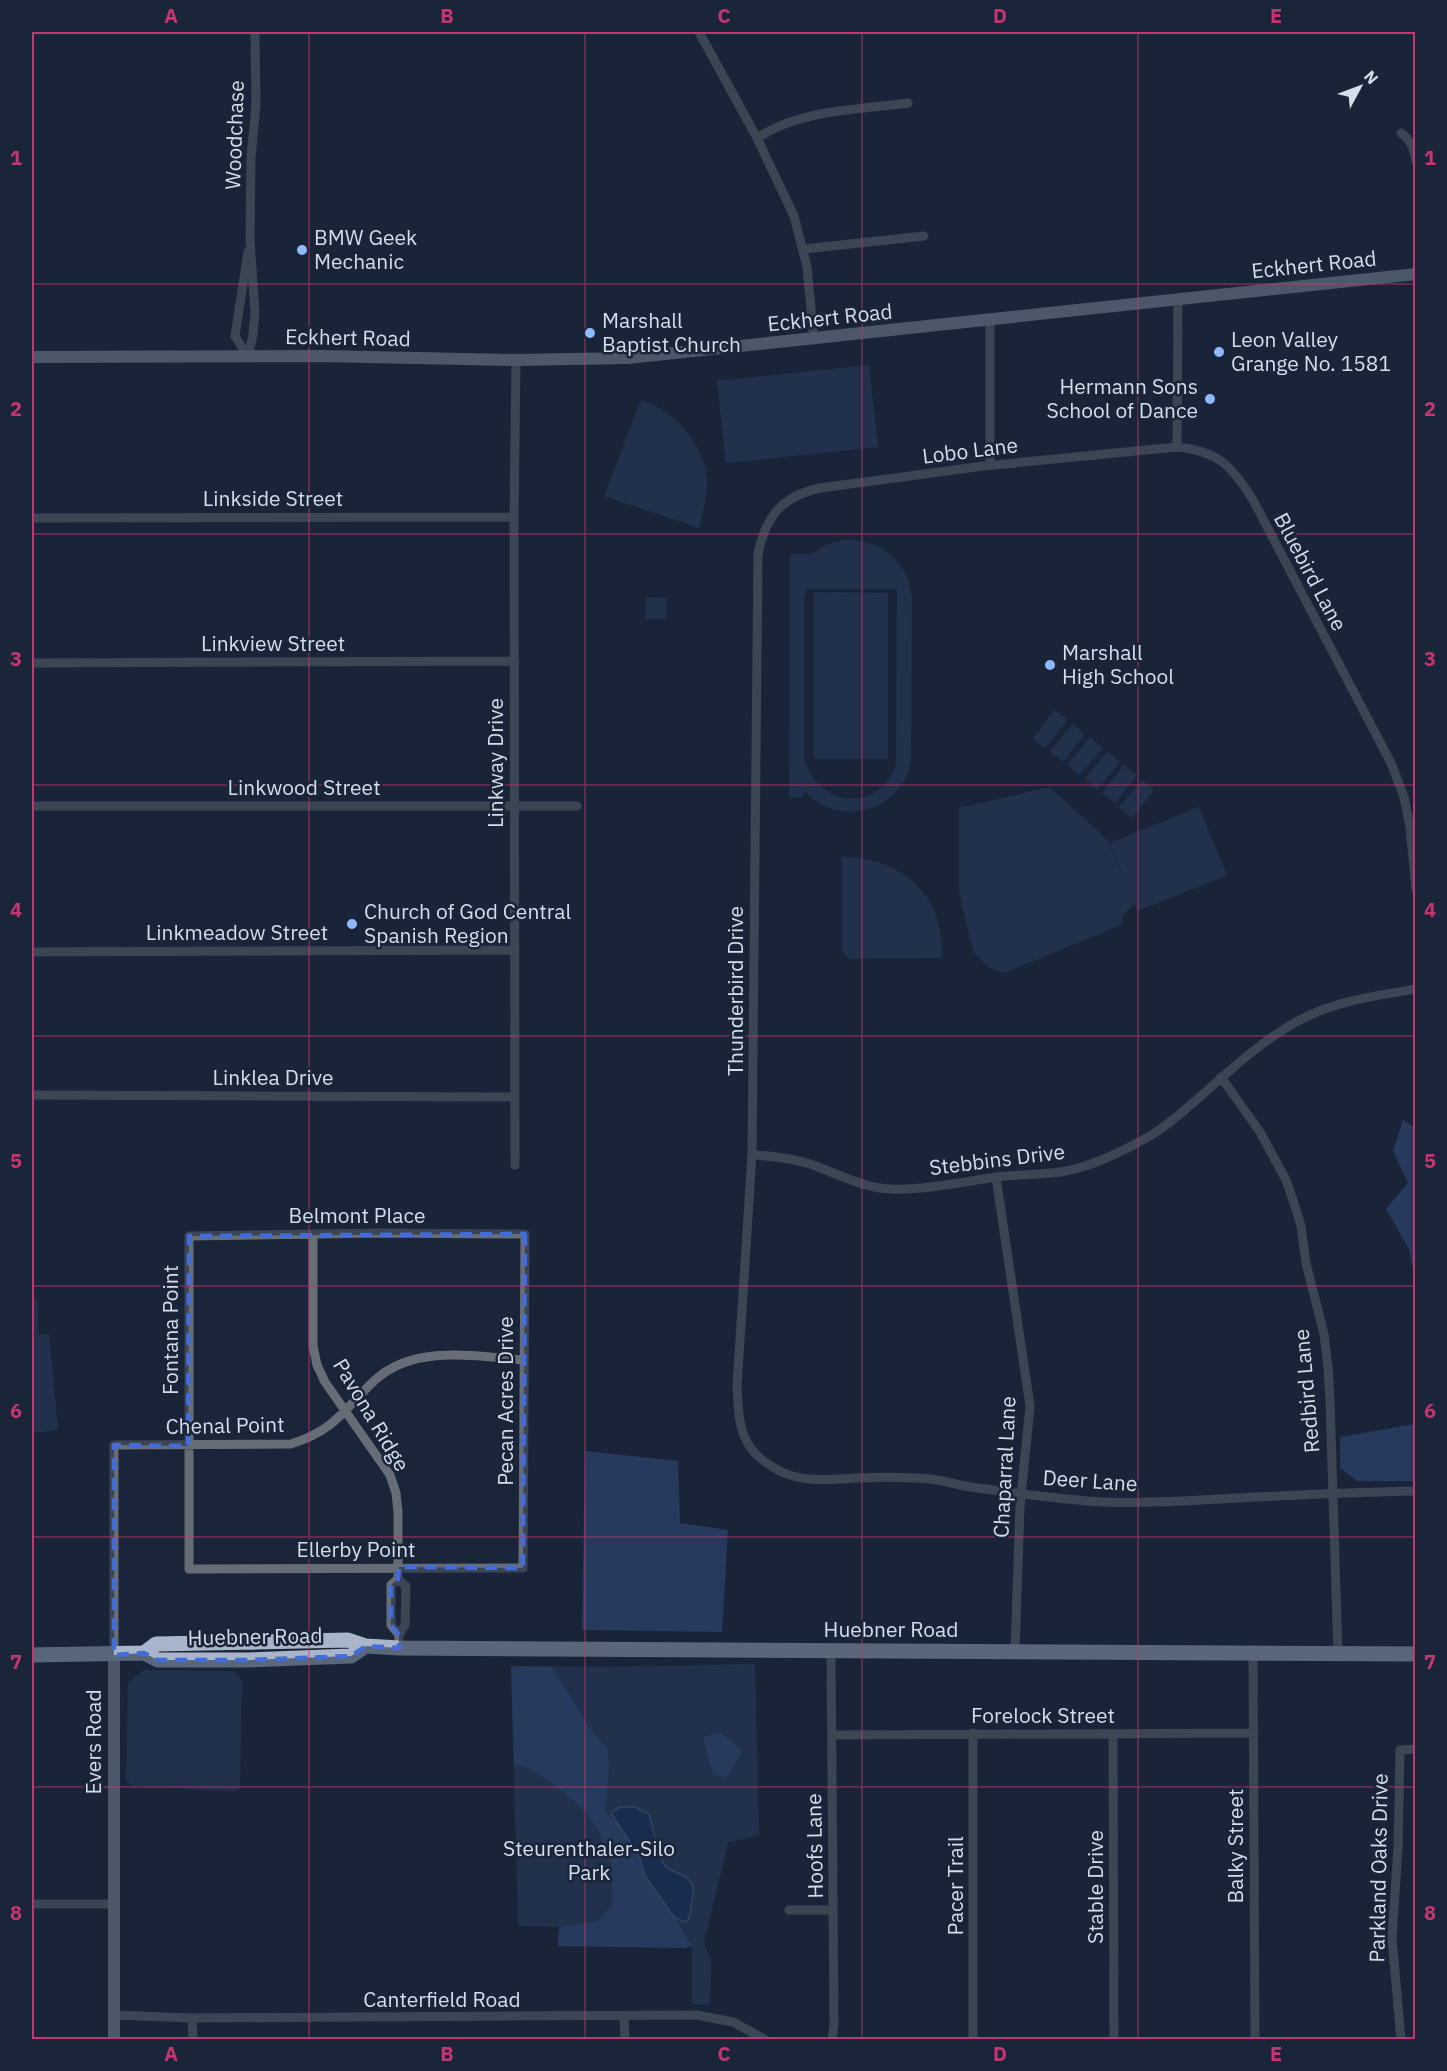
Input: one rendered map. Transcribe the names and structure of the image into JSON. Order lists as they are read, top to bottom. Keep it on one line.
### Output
{"streets":{"main road":["Eckhert Road","Huebner Road","Evers Road"],"street":["Woodchase","Lobo Lane","Linkside Street","Bluebird Lane","Linkview Street","Linkway Drive","Linkwood Street","Linkmeadow Street","Thunderbird Drive","Linklea Drive","Stebbins Drive","Belmont Place","Fontana Point","Redbird Lane","Pecan Acres Drive","Pavona Ridge","Chenal Point","Chaparral Lane","Deer Lane","Ellerby Point","Forelock Street","Hoofs Lane","Balky Street","Parkland Oaks Drive","Pacer Trail","Stable Drive","Canterfield Road"]},"crossings":[["Woodchase","Eckhert Road"],["Eckhert Road","Linkway Drive"],["Lobo Lane","Bluebird Lane"],["Lobo Lane","Thunderbird Drive"],["Linkside Street","Linkway Drive"],["Linkview Street","Linkway Drive"],["Linkway Drive","Linkwood Street"],["Linkway Drive","Linkmeadow Street"],["Linkway Drive","Linklea Drive"],["Thunderbird Drive","Stebbins Drive"],["Thunderbird Drive","Deer Lane"],["Stebbins Drive","Redbird Lane"],["Stebbins Drive","Chaparral Lane"],["Belmont Place","Fontana Point"],["Belmont Place","Pecan Acres Drive"],["Belmont Place","Pavona Ridge"],["Fontana Point","Chenal Point"],["Fontana Point","Ellerby Point"],["Redbird Lane","Deer Lane"],["Redbird Lane","Huebner Road"],["Pecan Acres Drive","Chenal Point"],["Pecan Acres Drive","Ellerby Point"],["Pavona Ridge","Chenal Point"],["Pavona Ridge","Ellerby Point"],["Pavona Ridge","Huebner Road"],["Chenal Point","Evers Road"],["Chaparral Lane","Deer Lane"],["Chaparral Lane","Huebner Road"],["Huebner Road","Evers Road"],["Huebner Road","Hoofs Lane"],["Huebner Road","Balky Street"],["Forelock Street","Hoofs Lane"],["Forelock Street","Balky Street"],["Forelock Street","Pacer Trail"],["Forelock Street","Stable Drive"],["Evers Road","Canterfield Road"]],"parks":["Steurenthaler-Silo Park"],"places":["BMW Geek Mechanic","Marshall Baptist Church","Leon Valley Grange No. 1581","Hermann Sons School of Dance","Marshall High School","Church of God Central Spanish Region"],"north":"top right","grid":{"columns":["A","B","C","D","E"],"rows":["1","2","3","4","5","6","7","8"]}}
